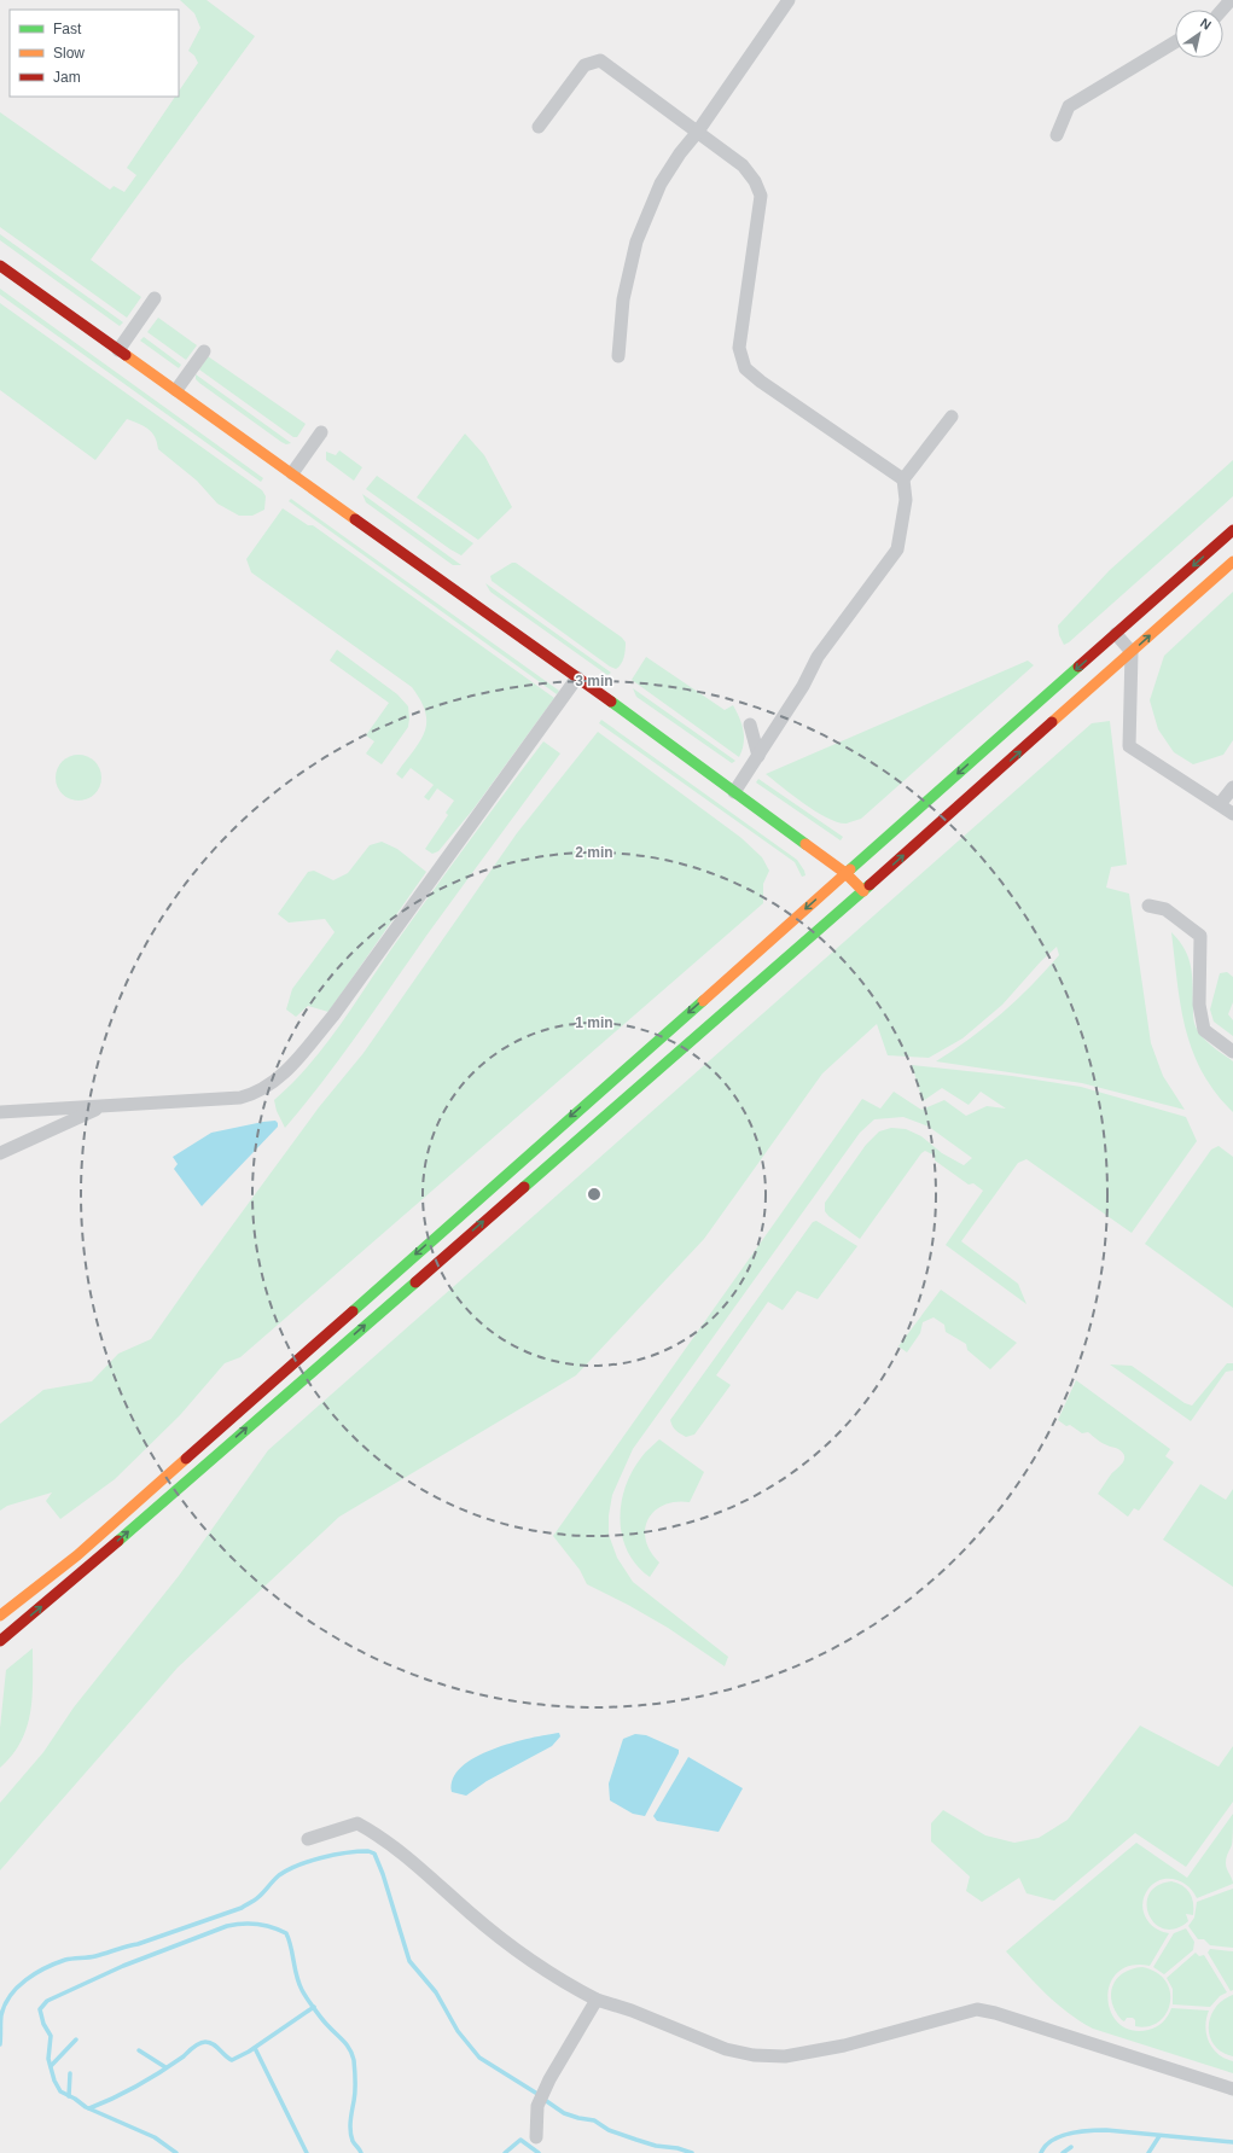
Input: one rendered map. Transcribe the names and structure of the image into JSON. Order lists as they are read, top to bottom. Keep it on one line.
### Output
{"legend":["Fast","Slow","Jam"],"north":"top right","rings":["3 min","2 min","1 min"]}
